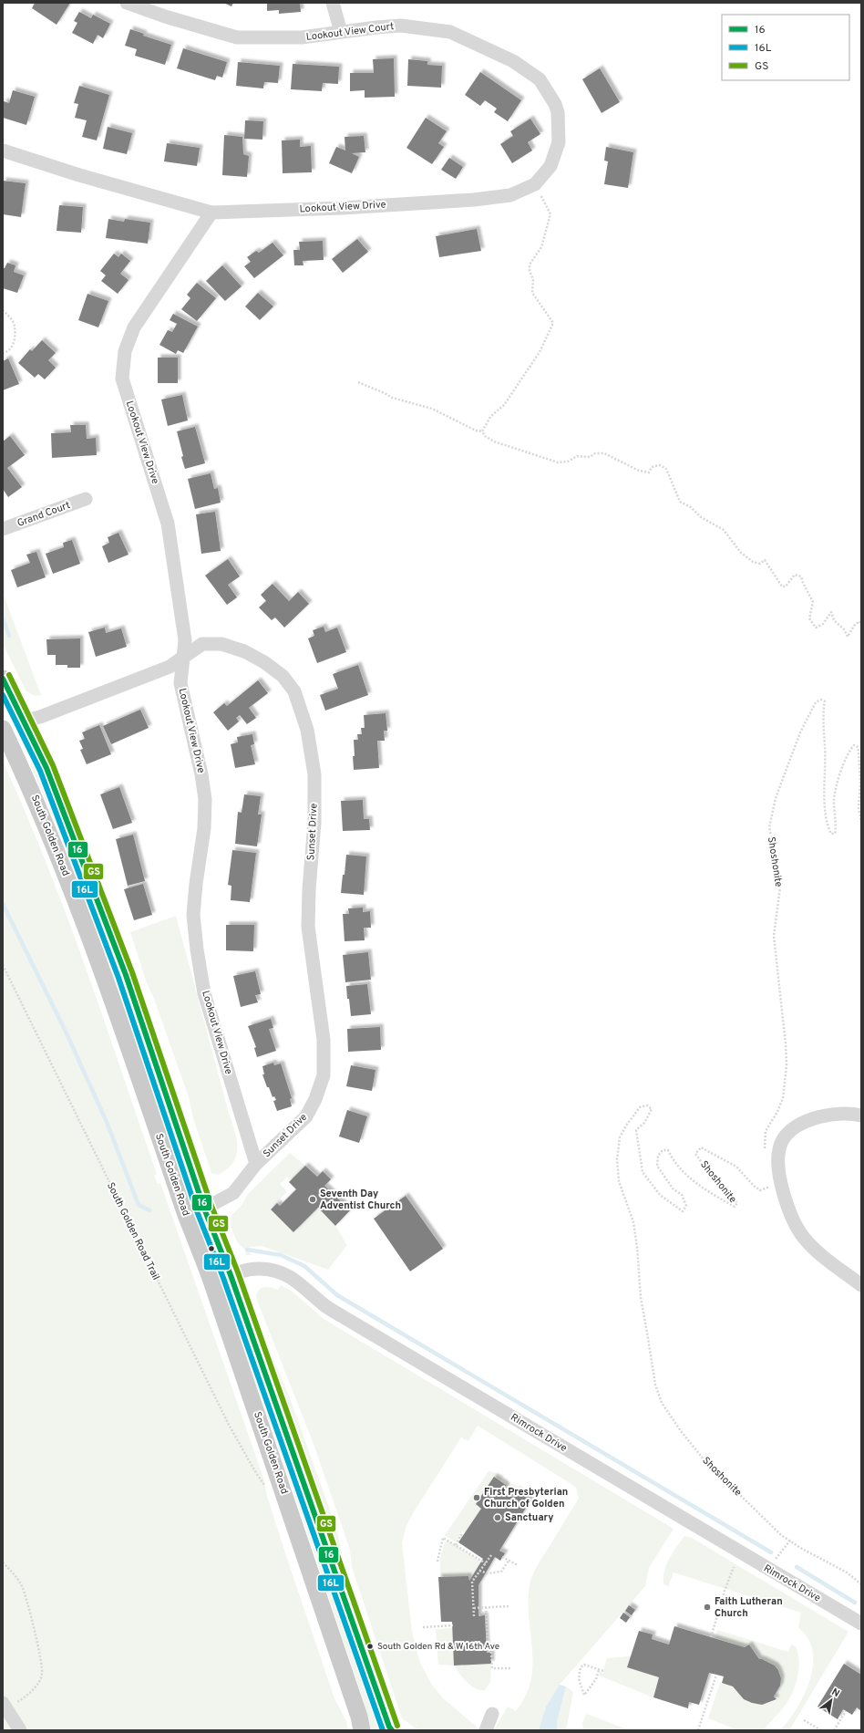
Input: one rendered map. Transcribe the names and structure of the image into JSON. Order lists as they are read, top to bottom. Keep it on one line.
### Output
{"streets":{"main road":["South Golden Road"],"street":["Lookout View Court","Lookout View Drive","Grand Court","Sunset Drive","Rimrock Drive"],"path":["Shoshonite","South Golden Road Trail"]},"crossings":[["Lookout View Court","Lookout View Drive"],["Lookout View Drive","Sunset Drive"],["Sunset Drive","South Golden Road"],["South Golden Road","Rimrock Drive"]],"places":["Seventh Day Adventist Church","First Presbyterian Church of Golden","Sanctuary","Faith Lutheran Church","South Golden Rd & W 16th Ave"],"lines":["transit line GS","transit line 16","transit line 16L"],"legend":["16","16L","GS"],"north":"top right"}
